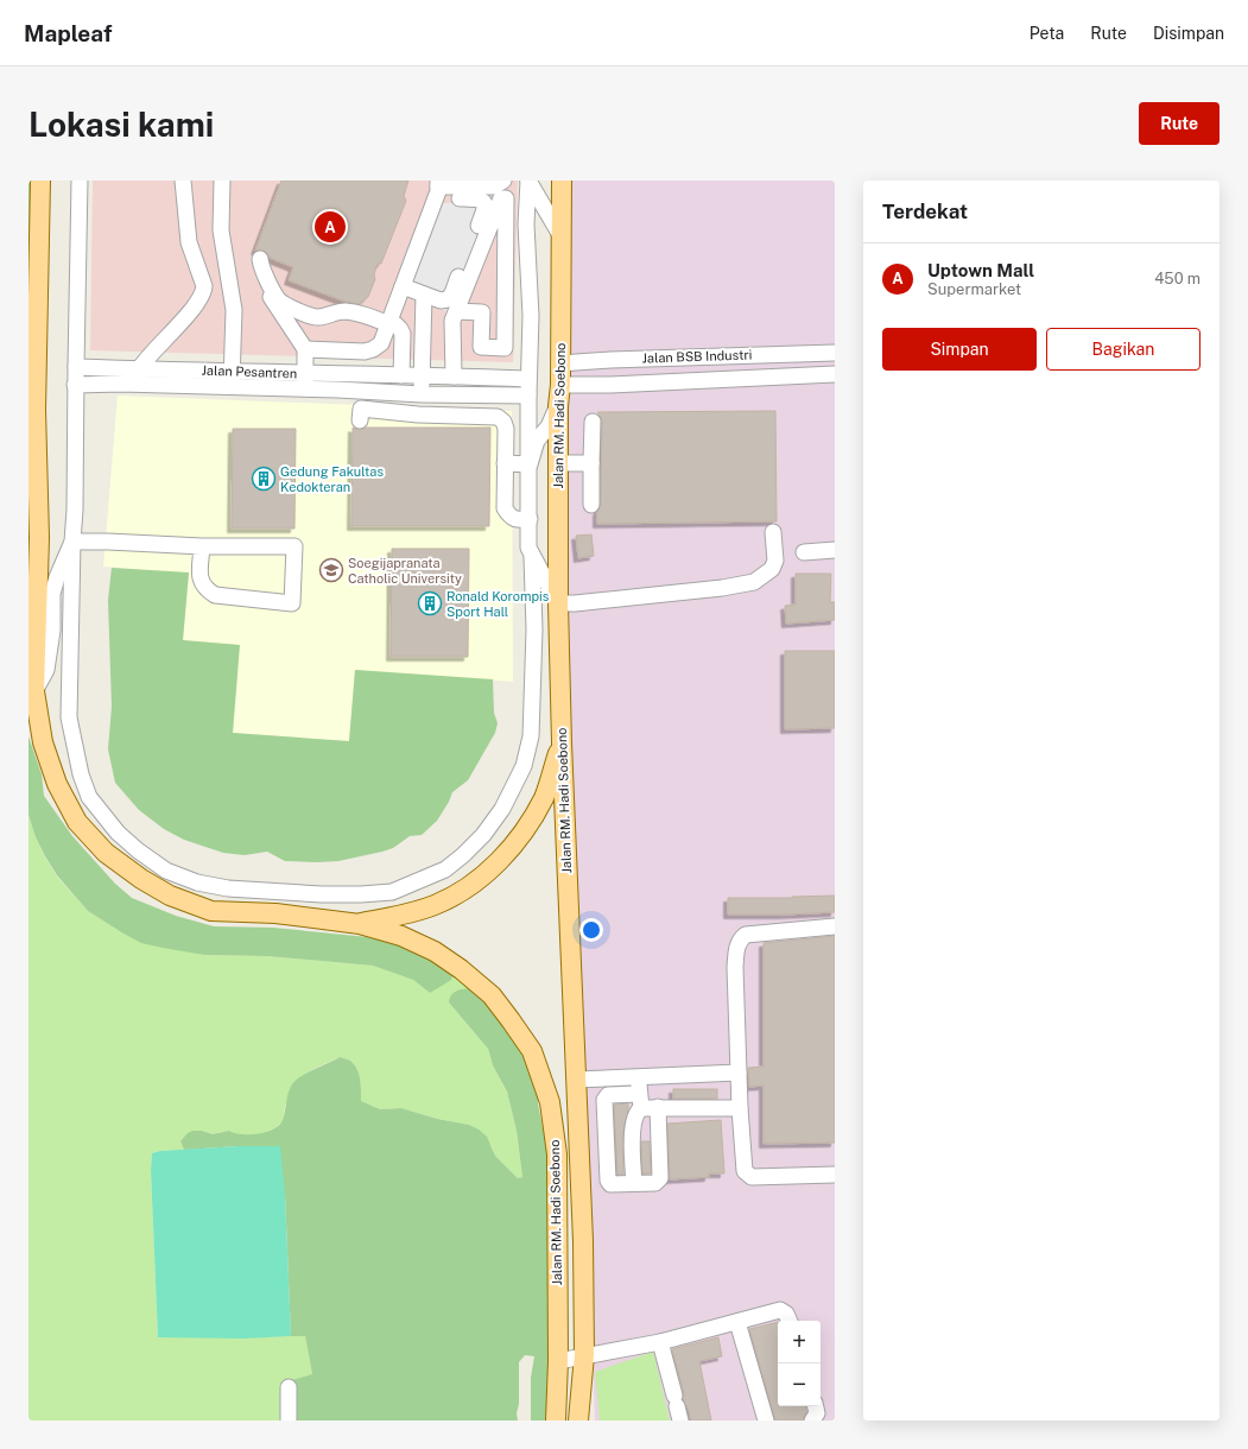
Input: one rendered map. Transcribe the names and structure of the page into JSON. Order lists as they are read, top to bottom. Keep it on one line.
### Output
{"streets":{"main road":["Jalan RM. Hadi Soebono"],"street":["Jalan BSB Industri","Jalan Pesantren"]},"crossings":[["Jalan BSB Industri","Jalan RM. Hadi Soebono"]],"places":{"building":["Gedung Fakultas Kedokteran","Ronald Korompis Sport Hall"],"school or university":["Soegijapranata Catholic University"]},"page":{"header":"Mapleaf","nav":["Peta","Rute","Disimpan"],"buttons":["Rute",["Simpan","Bagikan"]],"title":"Lokasi kami","heading":"Terdekat","pins":"A","list":[{"mark":"A","name":"Uptown Mall","note":"Supermarket","value":"450 m"}],"map_buttons":["+","−"]}}
